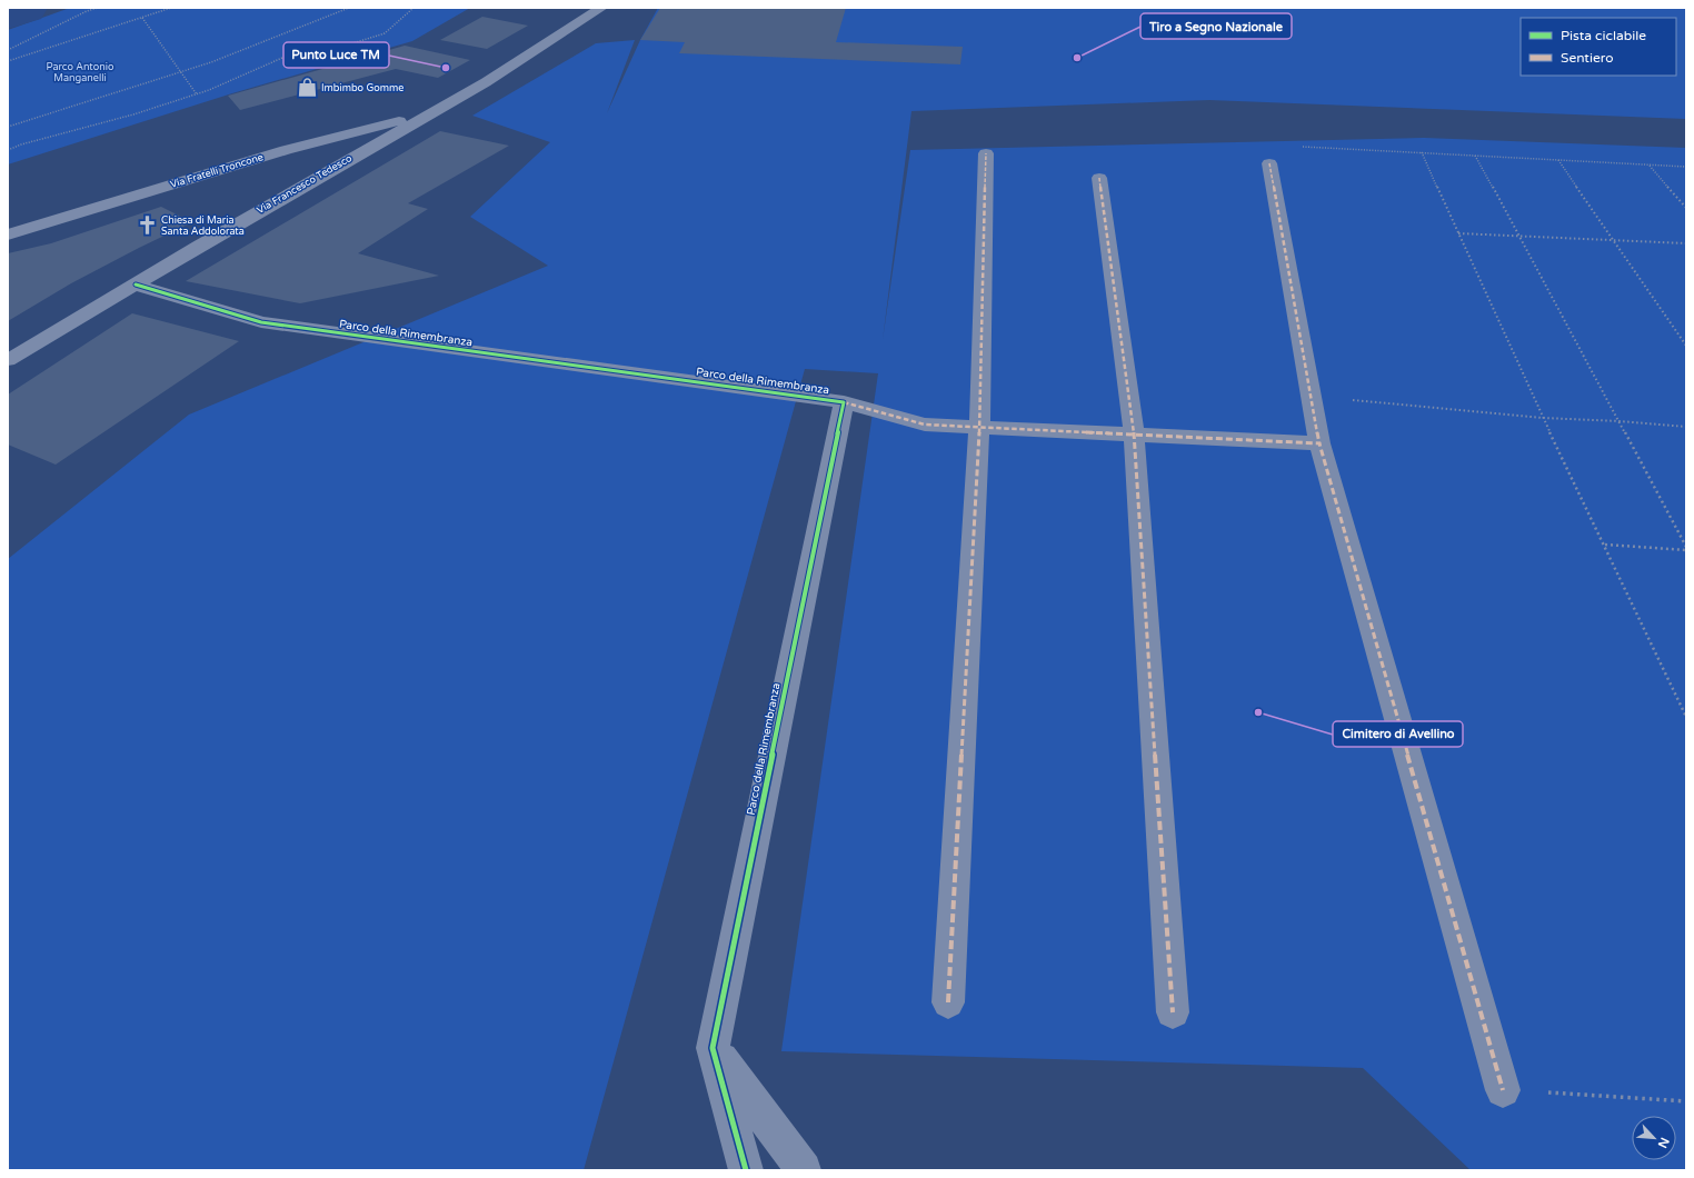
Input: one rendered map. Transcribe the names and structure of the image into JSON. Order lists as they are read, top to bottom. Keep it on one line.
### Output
{"streets":{"street":["Via Fratelli Troncone","Via Francesco Tedesco","Parco della Rimembranza"]},"crossings":[["Via Fratelli Troncone","Via Francesco Tedesco"],["Via Francesco Tedesco","Parco della Rimembranza"]],"parks":["Parco Antonio Manganelli"],"places":{"other":["Tiro a Segno Nazionale","Punto Luce TM","Cimitero di Avellino"],"shop":["Imbimbo Gomme"],"church":["Chiesa di Maria Santa Addolorata"]},"legend":["Pista ciclabile","Sentiero"],"north":"bottom right"}
